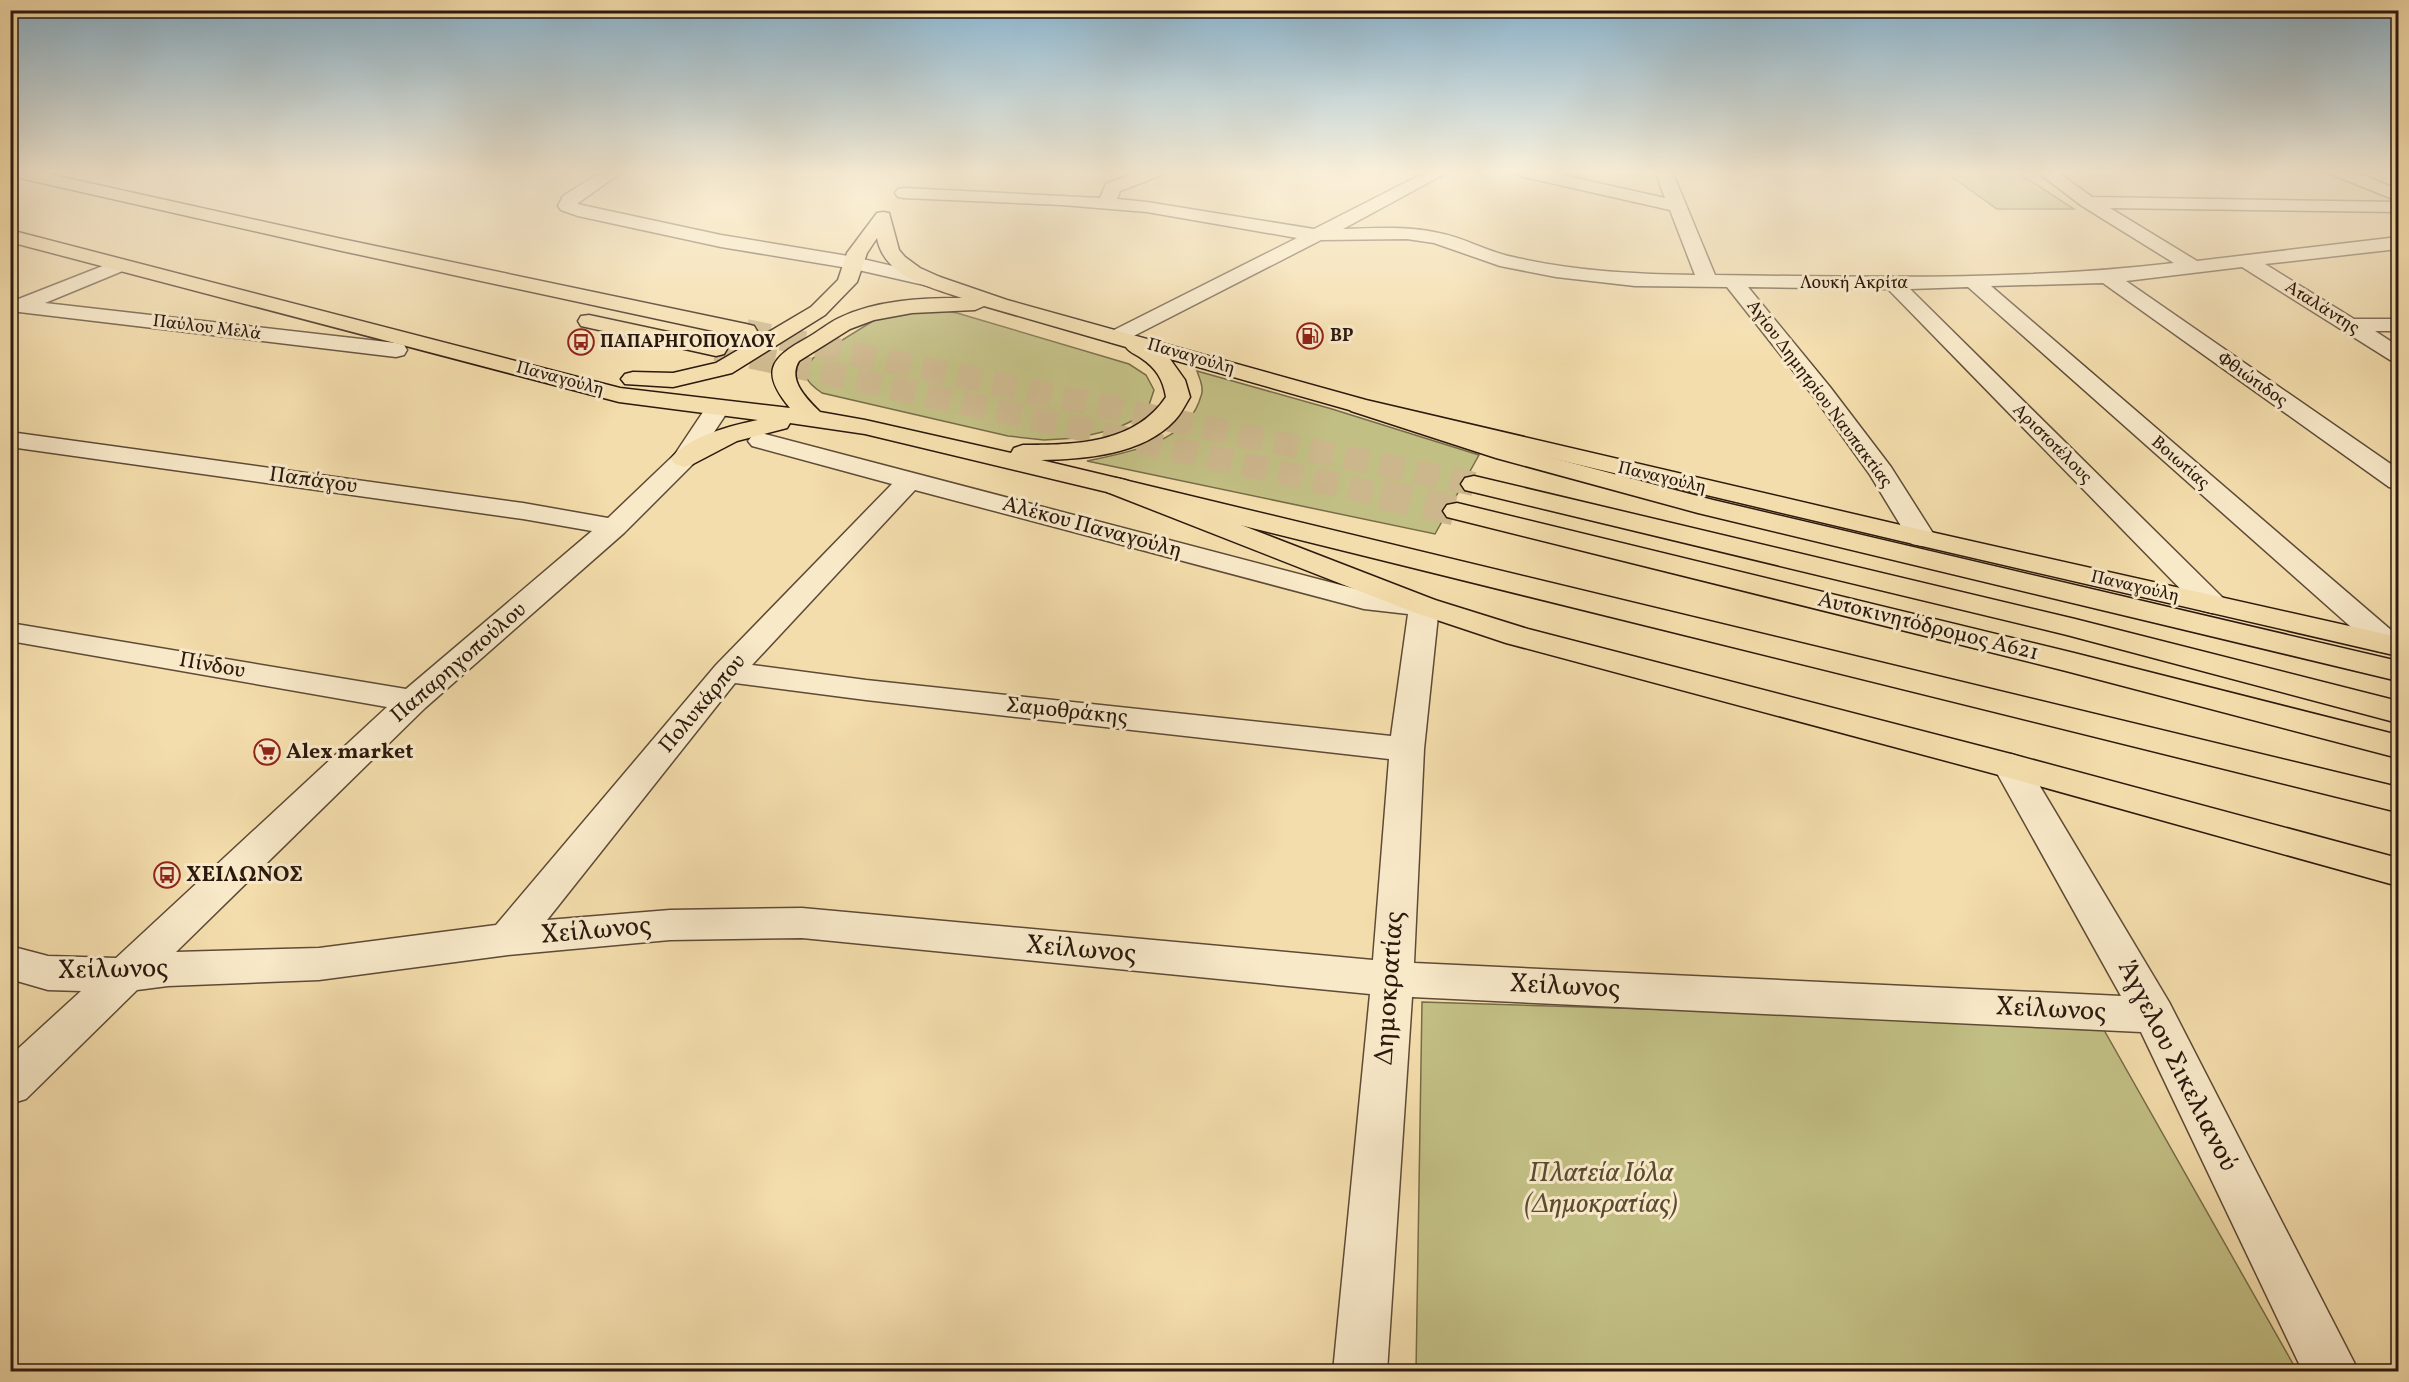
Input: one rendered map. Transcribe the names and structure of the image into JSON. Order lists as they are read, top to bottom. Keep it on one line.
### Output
{"streets":{"main road":["Παναγούλη","Αυτοκινητόδρομος Α621"],"street":["Λουκή Ακρίτα","Αταλάντης","Παύλου Μελά","Φθιώτιδος","Αγίου Δημητρίου Ναυπακτίας","Αριστοτέλους","Βοιωτίας","Παπάγου","Αλέκου Παναγούλη","Παπαρηγοπούλου","Πίνδου","Πολυκάρπου","Σαμοθράκης","Χείλωνος","Δημοκρατίας","Άγγελου Σικελιανού"]},"crossings":[["Λουκή Ακρίτα","Αταλάντης"],["Λουκή Ακρίτα","Φθιώτιδος"],["Λουκή Ακρίτα","Αγίου Δημητρίου Ναυπακτίας"],["Λουκή Ακρίτα","Αριστοτέλους"],["Λουκή Ακρίτα","Βοιωτίας"],["Παναγούλη","Αγίου Δημητρίου Ναυπακτίας"],["Παναγούλη","Αριστοτέλους"],["Παναγούλη","Βοιωτίας"],["Παναγούλη","Παπαρηγοπούλου"],["Παπάγου","Παπαρηγοπούλου"],["Αλέκου Παναγούλη","Πολυκάρπου"],["Αλέκου Παναγούλη","Δημοκρατίας"],["Παπαρηγοπούλου","Πίνδου"],["Παπαρηγοπούλου","Χείλωνος"],["Πολυκάρπου","Σαμοθράκης"],["Πολυκάρπου","Χείλωνος"],["Σαμοθράκης","Δημοκρατίας"],["Χείλωνος","Δημοκρατίας"],["Χείλωνος","Άγγελου Σικελιανού"]],"parks":["Πλατεία Ιόλα (Δημοκρατίας)"],"places":{"fuel station":["BP"],"bus stop":["ΠΑΠΑΡΗΓΟΠΟΥΛΟΥ","ΧΕΙΛΩΝΟΣ"],"supermarket":["Alex market"]}}
